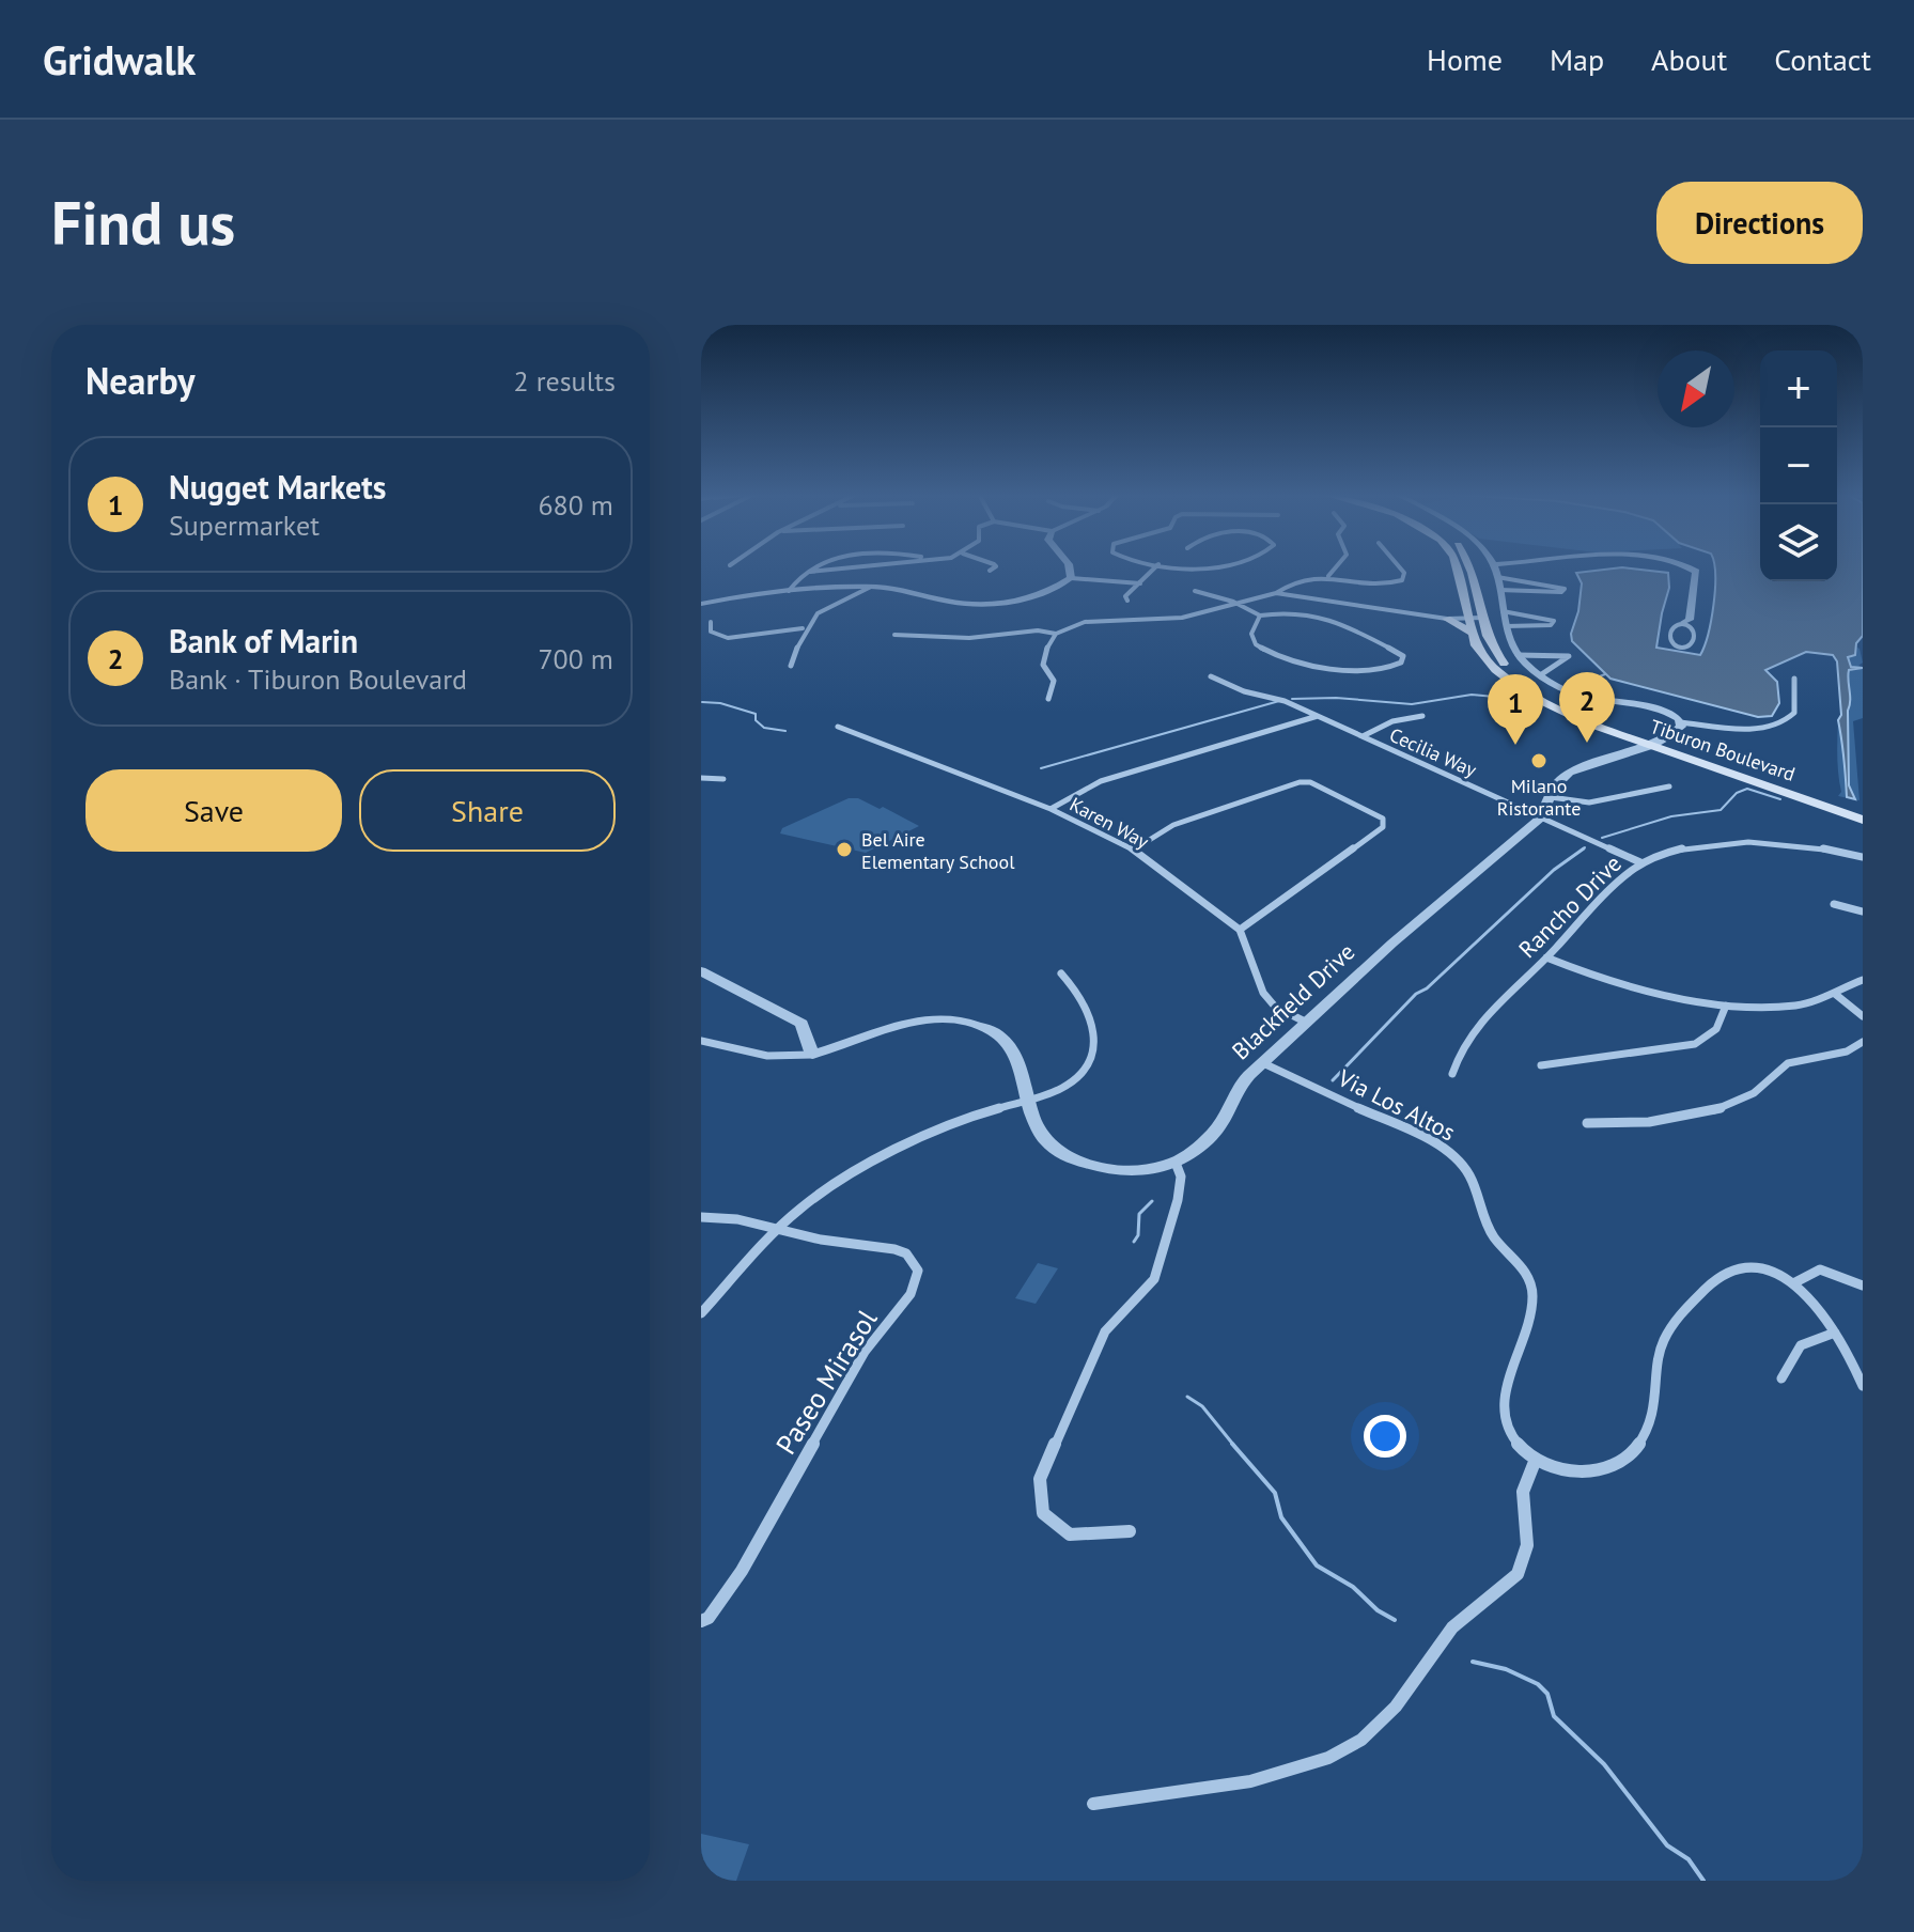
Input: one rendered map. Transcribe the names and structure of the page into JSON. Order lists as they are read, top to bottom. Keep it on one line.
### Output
{"streets":{"main road":["Tiburon Boulevard"],"street":["Cecilia Way","Karen Way","Rancho Drive","Blackfield Drive","Via Los Altos","Paseo Mirasol"]},"crossings":[["Tiburon Boulevard","Blackfield Drive"],["Cecilia Way","Rancho Drive"],["Cecilia Way","Blackfield Drive"],["Blackfield Drive","Via Los Altos"]],"places":["Milano Ristorante","Bel Aire Elementary School"],"north":"bottom left","page":{"header":"Gridwalk","nav":["Home","Map","About","Contact"],"buttons":["Directions",["Save","Share"]],"title":"Find us","heading":["Nearby","2 results"],"map_buttons":["+","−"],"list":[{"mark":"1","name":"Nugget Markets","note":"Supermarket","value":"680 m"},{"mark":"2","name":"Bank of Marin","note":"Bank · Tiburon Boulevard","value":"700 m"}],"pins":["2","1"]}}
